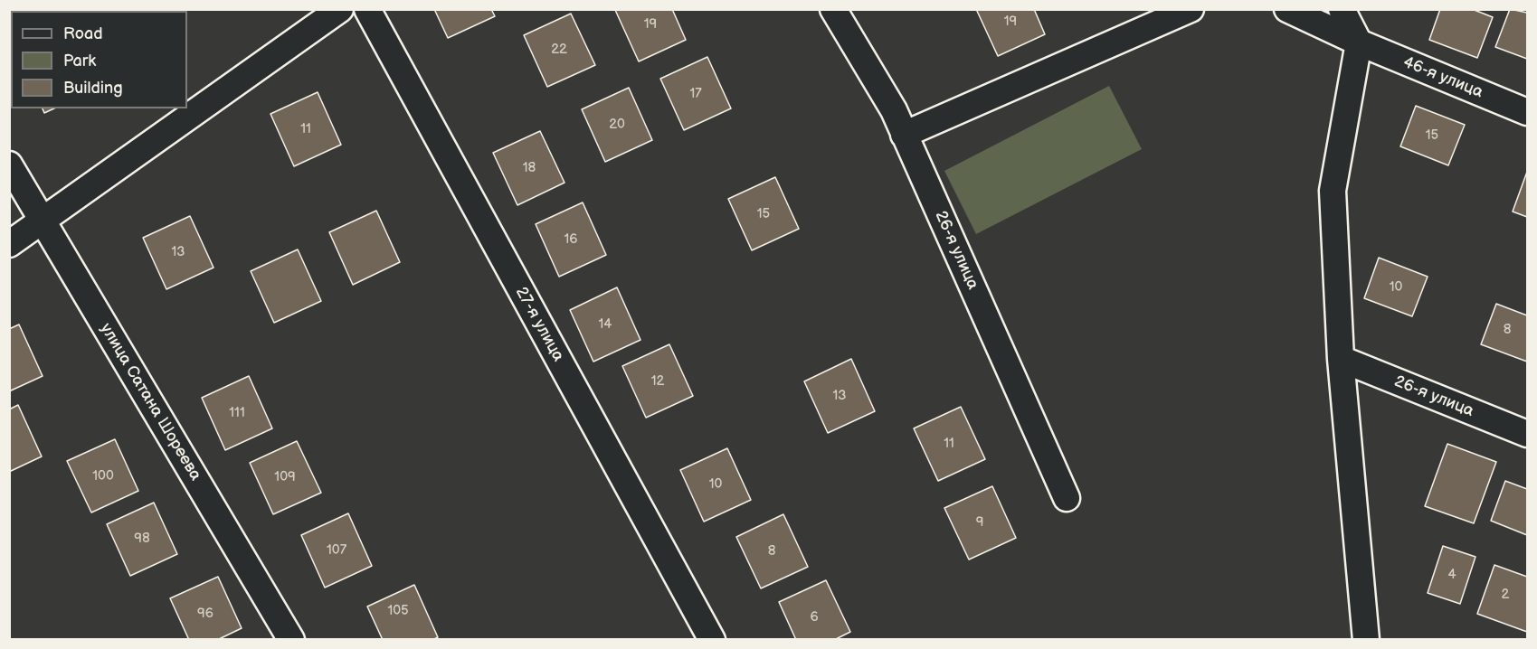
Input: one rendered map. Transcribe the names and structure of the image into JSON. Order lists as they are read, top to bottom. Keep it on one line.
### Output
{"streets":{"street":["46-я улица","26-я улица","27-я улица","улица Сатана Шореева"]},"house_numbers":["19","19","22","17","20","11","15","18","15","16","13","10","14","8","12","13","111","11","100","109","10","9","98","107","8","4","2","105","96","6"],"legend":["Road","Park","Building"]}
